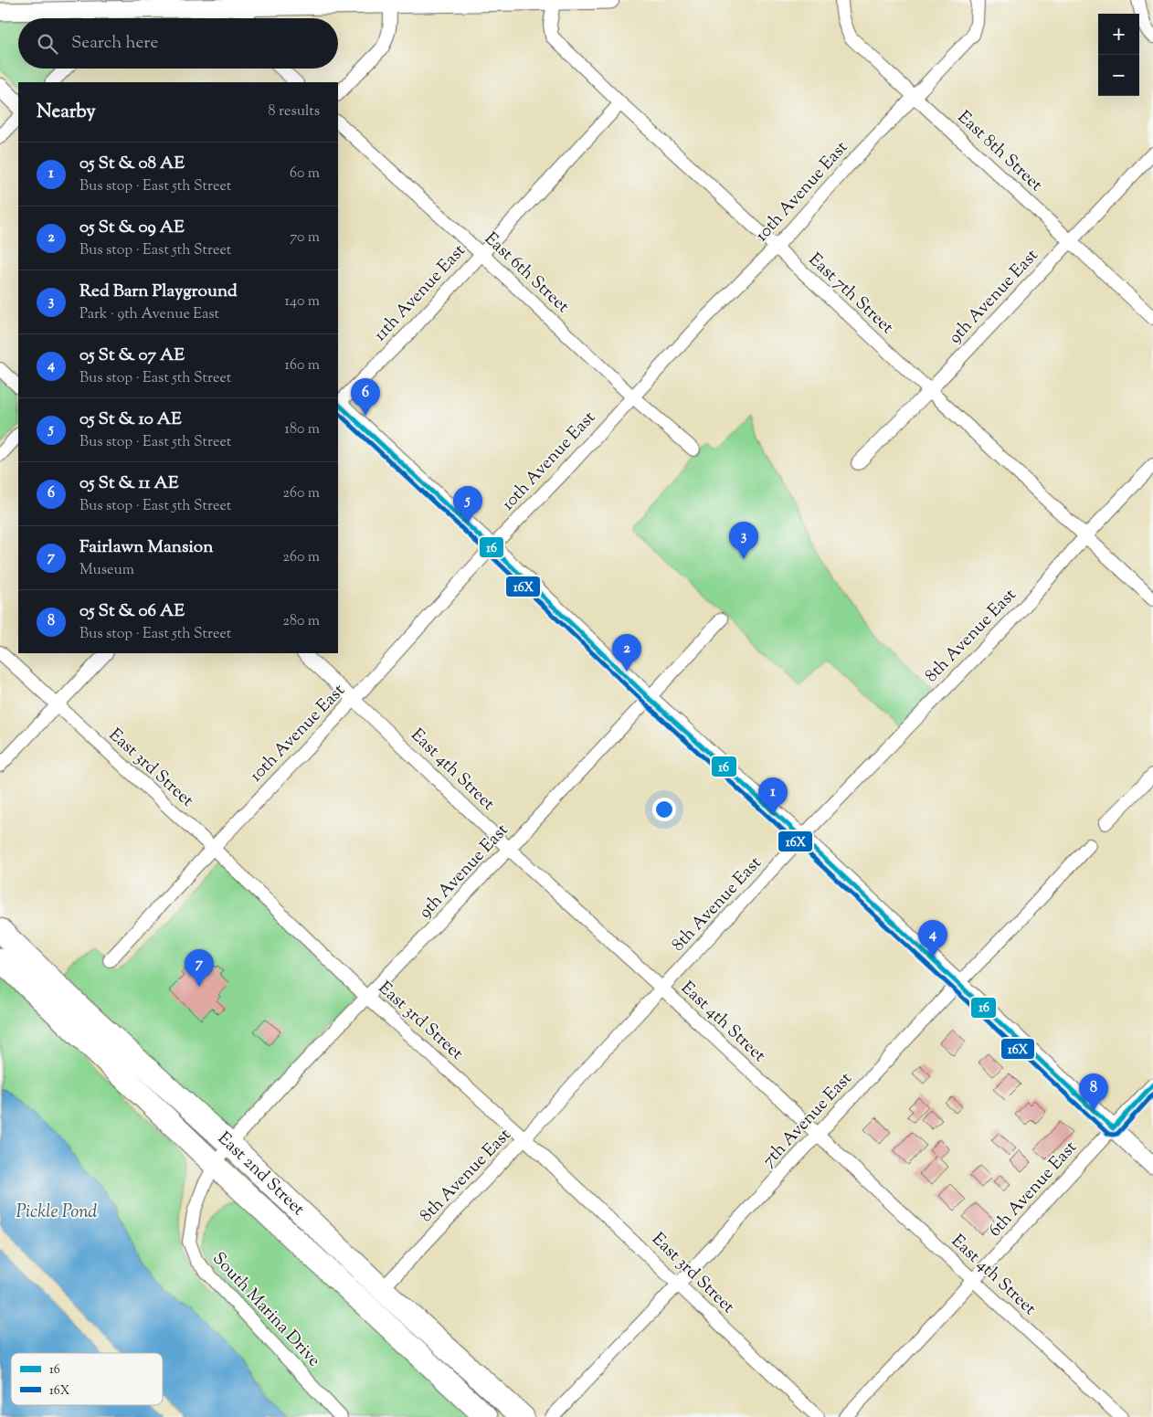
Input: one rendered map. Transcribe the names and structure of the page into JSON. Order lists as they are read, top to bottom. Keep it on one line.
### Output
{"streets":{"highway":["East 2nd Street"],"street":["East 8th Street","10th Avenue East","East 6th Street","11th Avenue East","East 7th Street","9th Avenue East","8th Avenue East","East 3rd Street","East 4th Street","7th Avenue East","6th Avenue East","South Marina Drive"]},"crossings":[["East 8th Street","10th Avenue East"],["East 8th Street","9th Avenue East"],["10th Avenue East","East 6th Street"],["10th Avenue East","East 7th Street"],["10th Avenue East","East 3rd Street"],["10th Avenue East","East 4th Street"],["East 6th Street","11th Avenue East"],["11th Avenue East","East 7th Street"],["East 7th Street","9th Avenue East"],["East 7th Street","8th Avenue East"],["9th Avenue East","East 3rd Street"],["9th Avenue East","East 4th Street"],["9th Avenue East","East 2nd Street"],["9th Avenue East","South Marina Drive"],["8th Avenue East","East 3rd Street"],["8th Avenue East","East 4th Street"],["8th Avenue East","East 2nd Street"],["East 3rd Street","7th Avenue East"],["East 4th Street","7th Avenue East"],["East 4th Street","6th Avenue East"],["East 2nd Street","South Marina Drive"]],"water":["Pickle Pond"],"lines":["transit line 16","transit line 16X"],"legend":["16","16X"],"page":{"map_buttons":["+","−"],"search":"Search here","heading":["Nearby","8 results"],"list":[{"mark":"1","name":"05 St & 08 AE","note":"Bus stop · East 5th Street","value":"60 m"},{"mark":"2","name":"05 St & 09 AE","note":"Bus stop · East 5th Street","value":"70 m"},{"mark":"3","name":"Red Barn Playground","note":"Park · 9th Avenue East","value":"140 m"},{"mark":"4","name":"05 St & 07 AE","note":"Bus stop · East 5th Street","value":"160 m"},{"mark":"5","name":"05 St & 10 AE","note":"Bus stop · East 5th Street","value":"180 m"},{"mark":"6","name":"05 St & 11 AE","note":"Bus stop · East 5th Street","value":"260 m"},{"mark":"7","name":"Fairlawn Mansion","note":"Museum","value":"260 m"},{"mark":"8","name":"05 St & 06 AE","note":"Bus stop · East 5th Street","value":"280 m"}],"pins":["6","5","3","2","1","4","7","8"]}}
